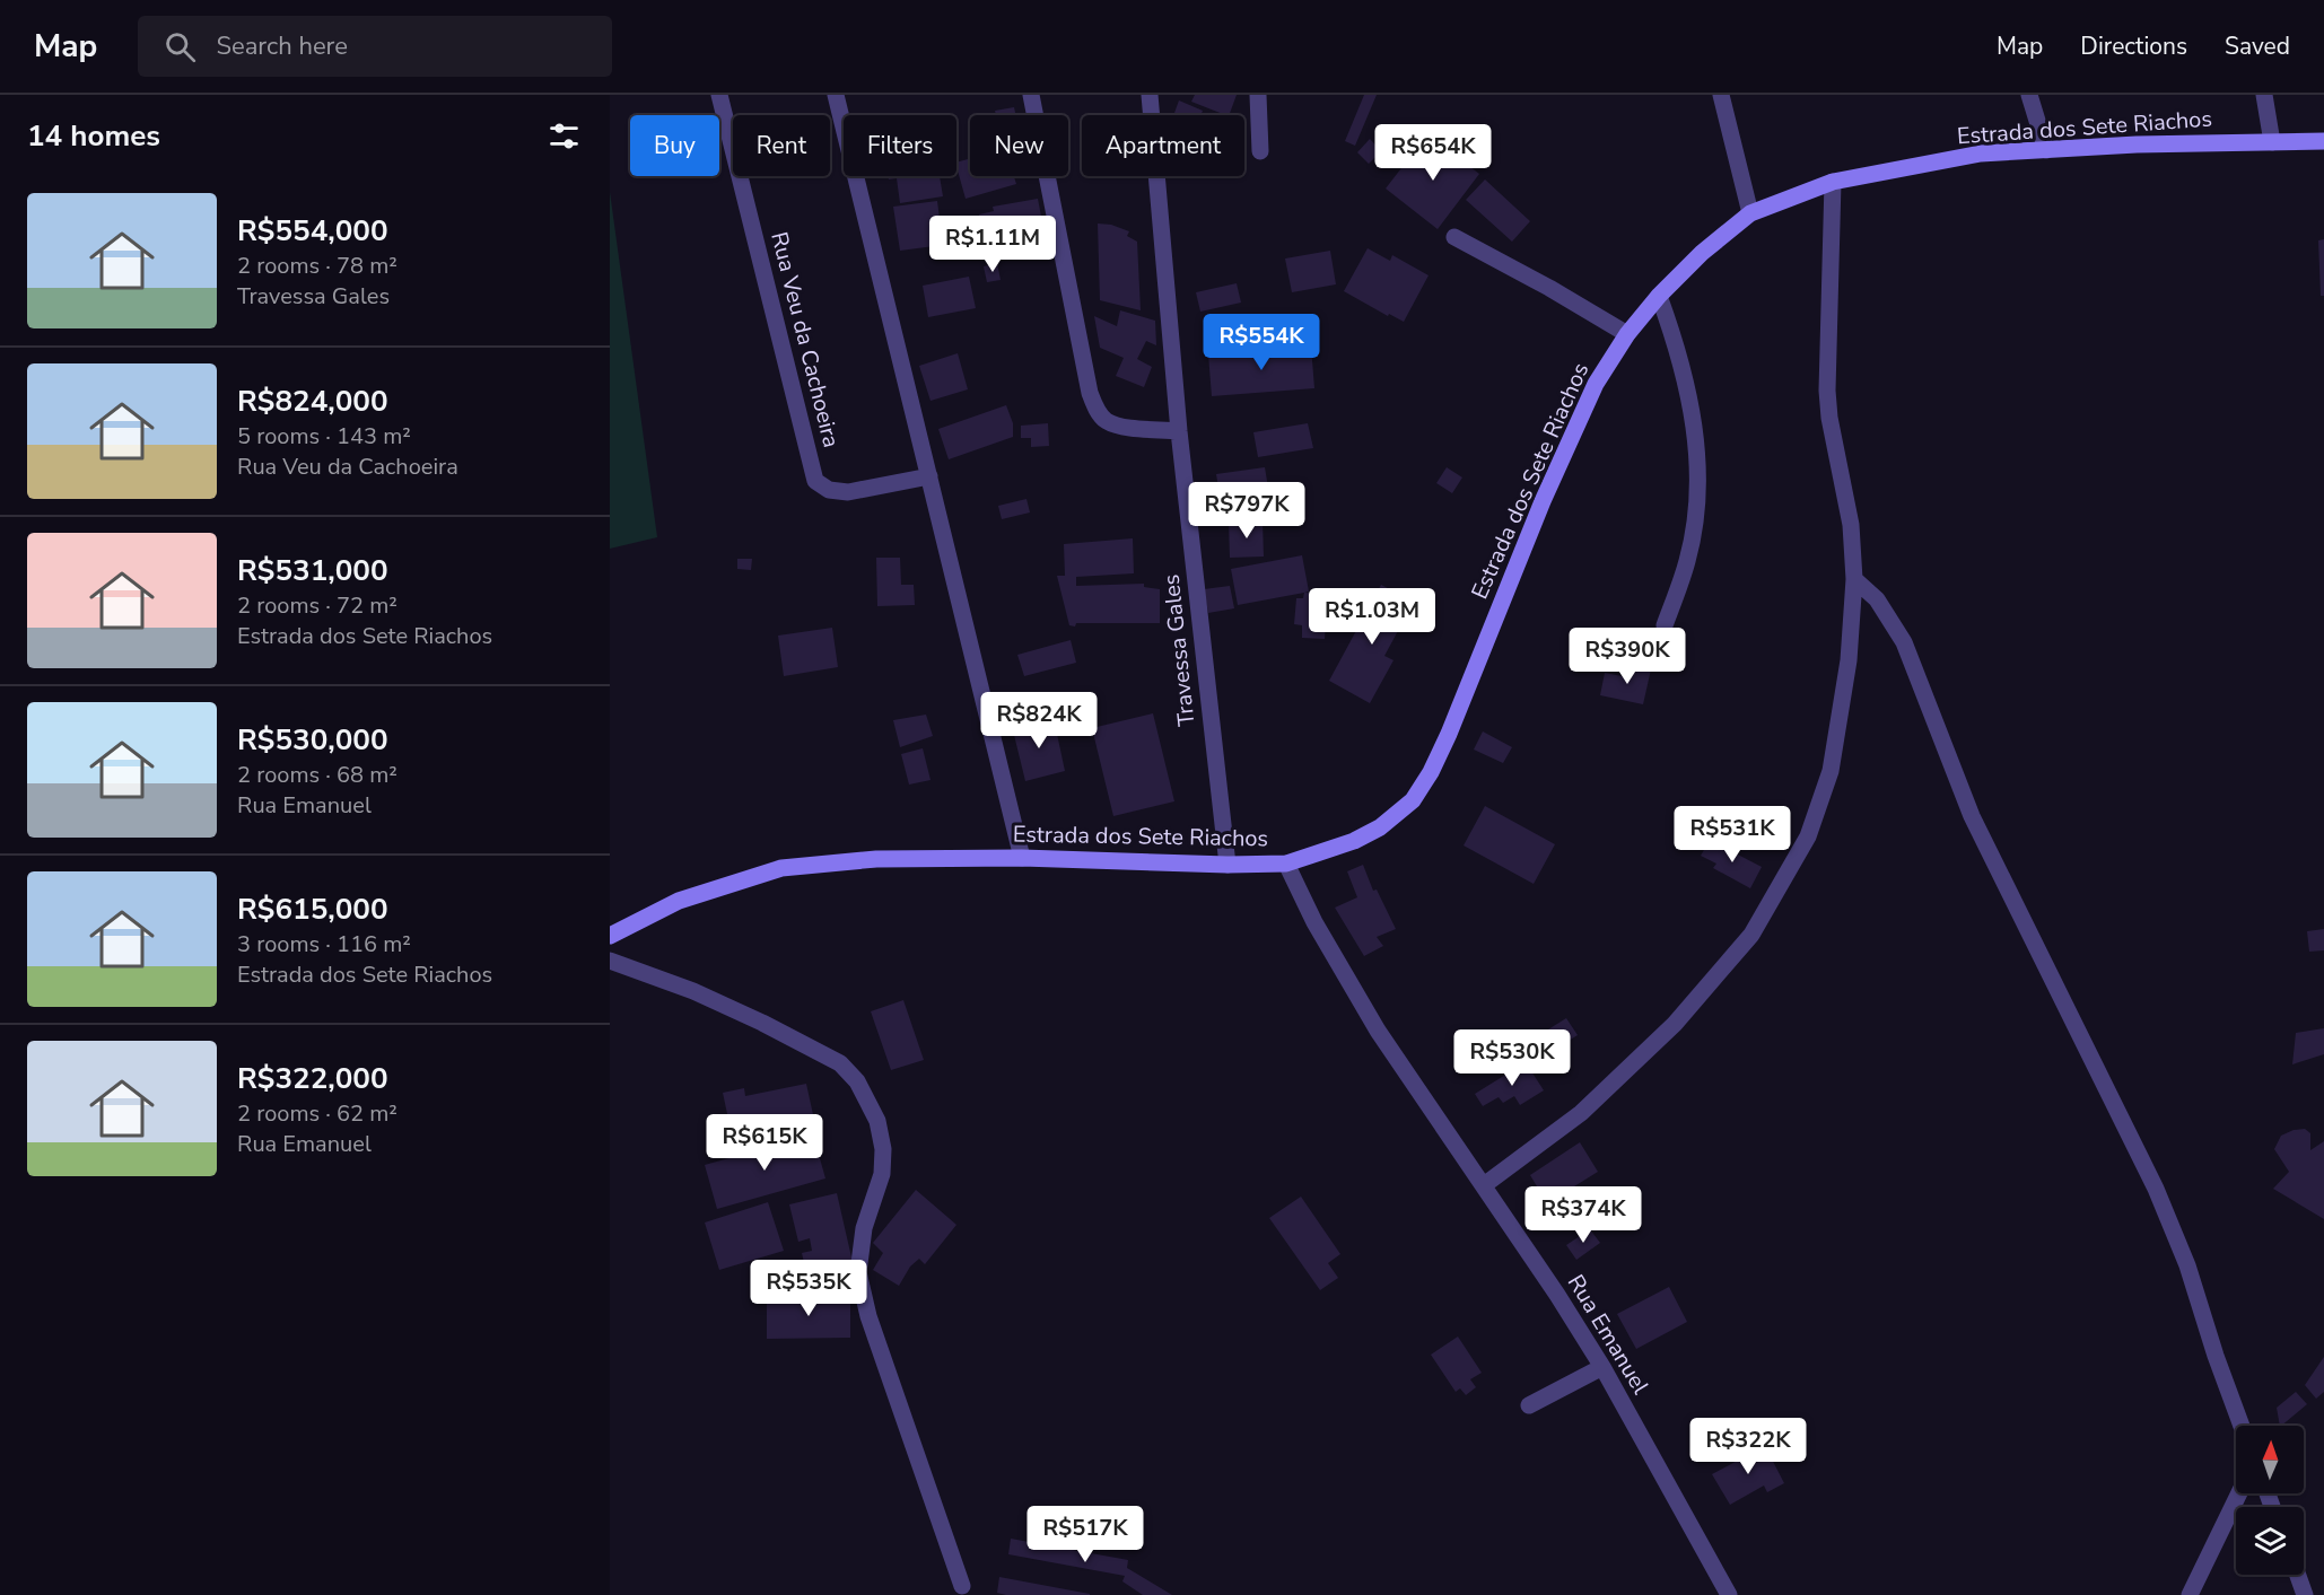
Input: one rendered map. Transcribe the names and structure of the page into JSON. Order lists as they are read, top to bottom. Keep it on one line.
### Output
{"streets":{"street":["Estrada dos Sete Riachos","Rua Veu da Cachoeira","Travessa Gales","Rua Emanuel"]},"crossings":[["Estrada dos Sete Riachos","Travessa Gales"],["Estrada dos Sete Riachos","Rua Emanuel"]],"north":"top","page":{"header":"Map","search":"Search here","nav":["Map","Directions","Saved"],"heading":"14 homes","chip":["Buy","Rent","Filters","New","Apartment"],"price":["R$654K","R$1.11M","R$554K","R$797K","R$1.03M","R$390K","R$824K","R$531K","R$530K","R$615K","R$374K","R$535K","R$322K","R$517K"],"list":[{"name":"R$554,000","note":"2 rooms · 78 m² · Travessa Gales"},{"name":"R$824,000","note":"5 rooms · 143 m² · Rua Veu da Cachoeira"},{"name":"R$531,000","note":"2 rooms · 72 m² · Estrada dos Sete Riachos"},{"name":"R$530,000","note":"2 rooms · 68 m² · Rua Emanuel"},{"name":"R$615,000","note":"3 rooms · 116 m² · Estrada dos Sete Riachos"},{"name":"R$322,000","note":"2 rooms · 62 m² · Rua Emanuel"}]}}
